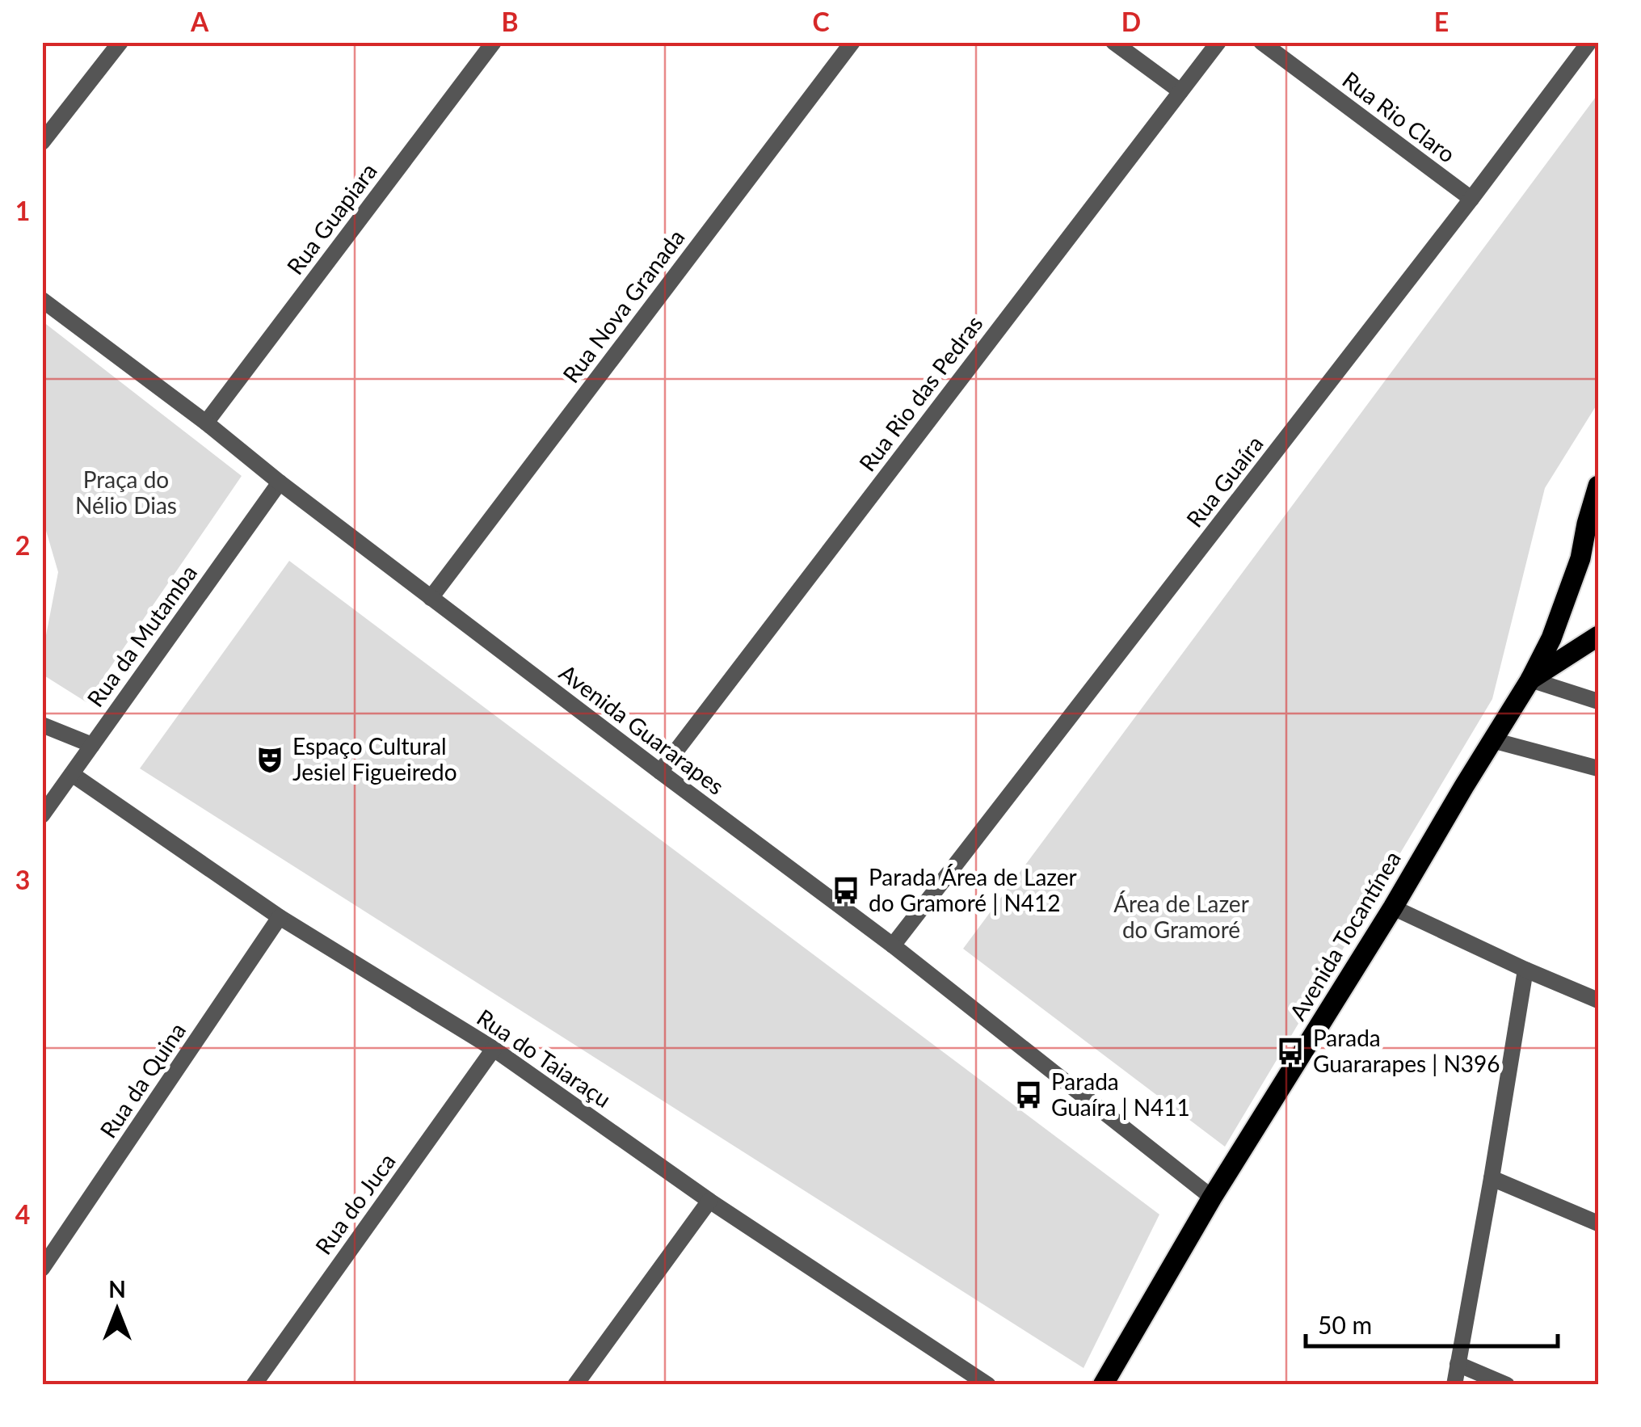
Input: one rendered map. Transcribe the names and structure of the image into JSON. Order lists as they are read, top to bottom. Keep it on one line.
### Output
{"streets":{"main road":["Avenida Tocantínea"],"street":["Rua Rio Claro","Rua Guapiara","Rua Nova Granada","Rua Rio das Pedras","Rua Guaíra","Rua da Mutamba","Avenida Guararapes","Rua do Taiaraçu","Rua da Quina","Rua do Juca"]},"crossings":[["Rua Rio Claro","Rua Guaíra"],["Rua Guapiara","Avenida Guararapes"],["Rua Nova Granada","Avenida Guararapes"],["Rua Rio das Pedras","Avenida Guararapes"],["Rua Guaíra","Avenida Guararapes"],["Rua da Mutamba","Avenida Guararapes"],["Rua da Mutamba","Rua do Taiaraçu"],["Avenida Guararapes","Avenida Tocantínea"],["Rua do Taiaraçu","Rua da Quina"],["Rua do Taiaraçu","Rua do Juca"]],"parks":["Praça do Nélio Dias","Área de Lazer do Gramoré"],"places":{"theatre":["Espaço Cultural Jesiel Figueiredo"],"bus stop":["Parada Área de Lazer do Gramoré | N412","Parada Guararapes | N396","Parada Guaíra | N411"]},"scale_bar":"50 m","north":"top","grid":{"columns":["A","B","C","D","E"],"rows":["1","2","3","4"]}}
